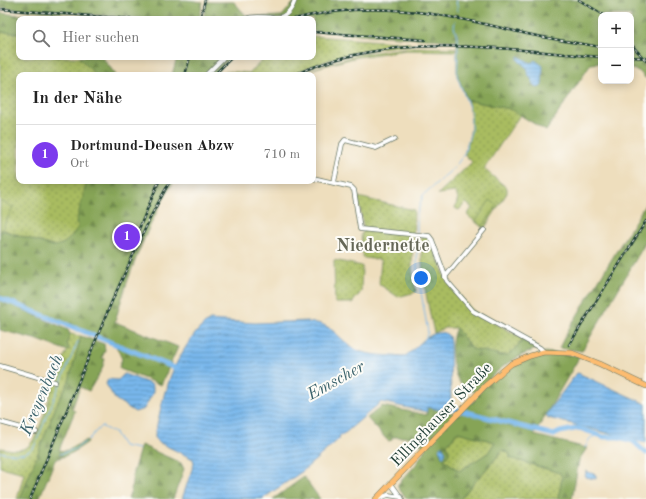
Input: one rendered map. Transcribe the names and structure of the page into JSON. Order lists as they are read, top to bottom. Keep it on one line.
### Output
{"streets":{"main road":["Ellinghauser Straße"]},"districts":["Niedernette"],"water":["Emscher","Kreyenbach"],"page":{"map_buttons":["+","−"],"search":"Hier suchen","heading":"In der Nähe","list":[{"mark":"1","name":"Dortmund-Deusen Abzw","note":"Ort","value":"710 m"}],"pins":"1"}}
